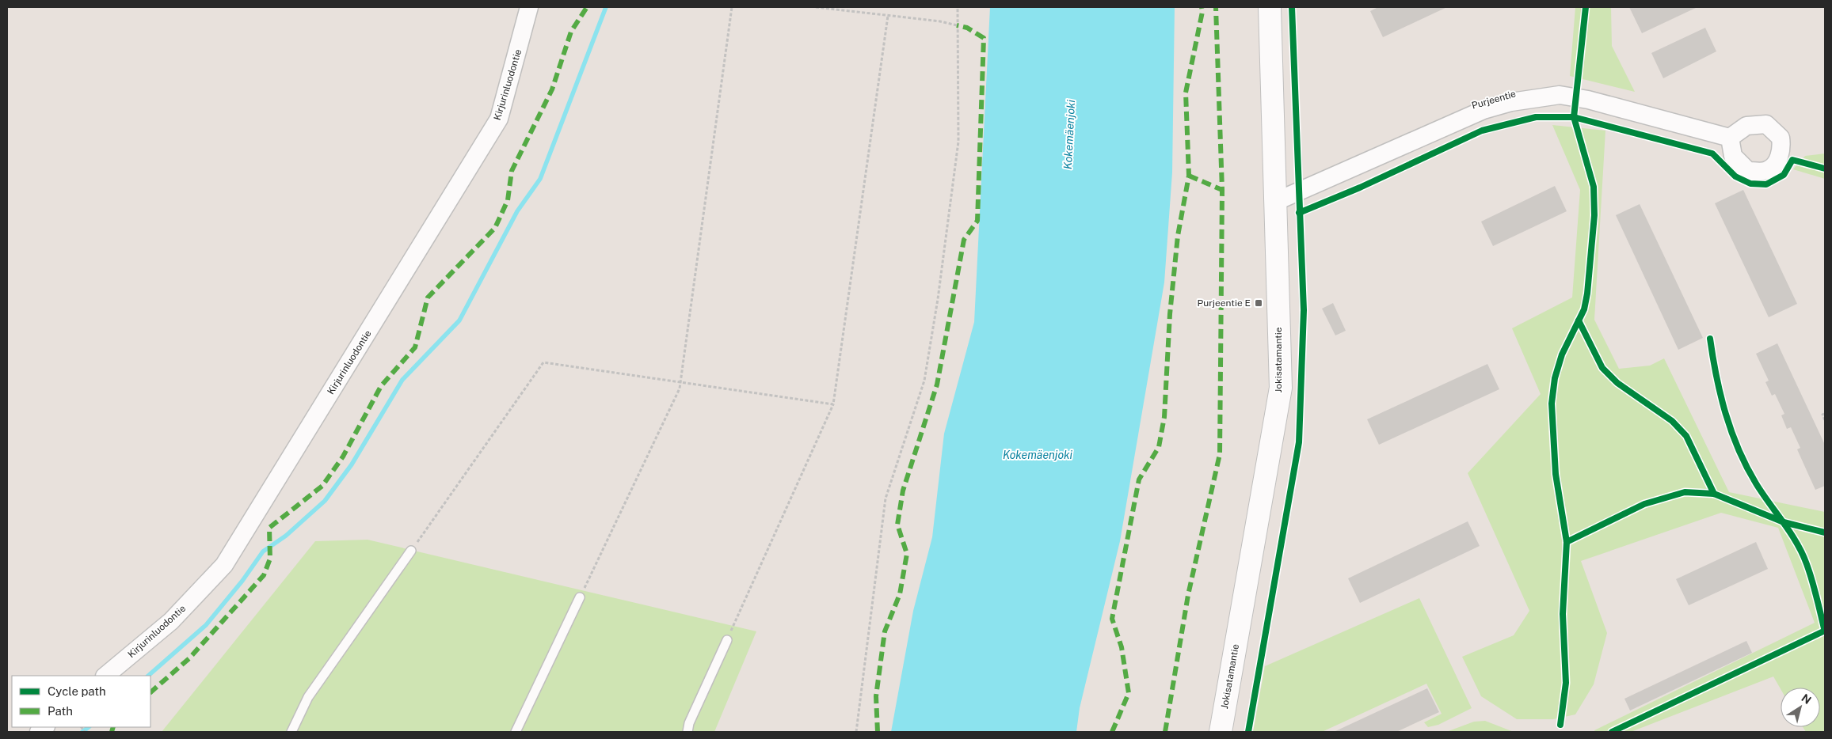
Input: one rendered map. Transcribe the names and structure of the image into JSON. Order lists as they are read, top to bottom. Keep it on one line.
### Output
{"streets":{"street":["Kirjurinluodontie","Purjeentie","Jokisatamantie"]},"crossings":[["Purjeentie","Jokisatamantie"]],"water":["Kokemäenjoki"],"places":{"transit":["Purjeentie E"]},"legend":["Cycle path","Path"],"north":"top right"}
